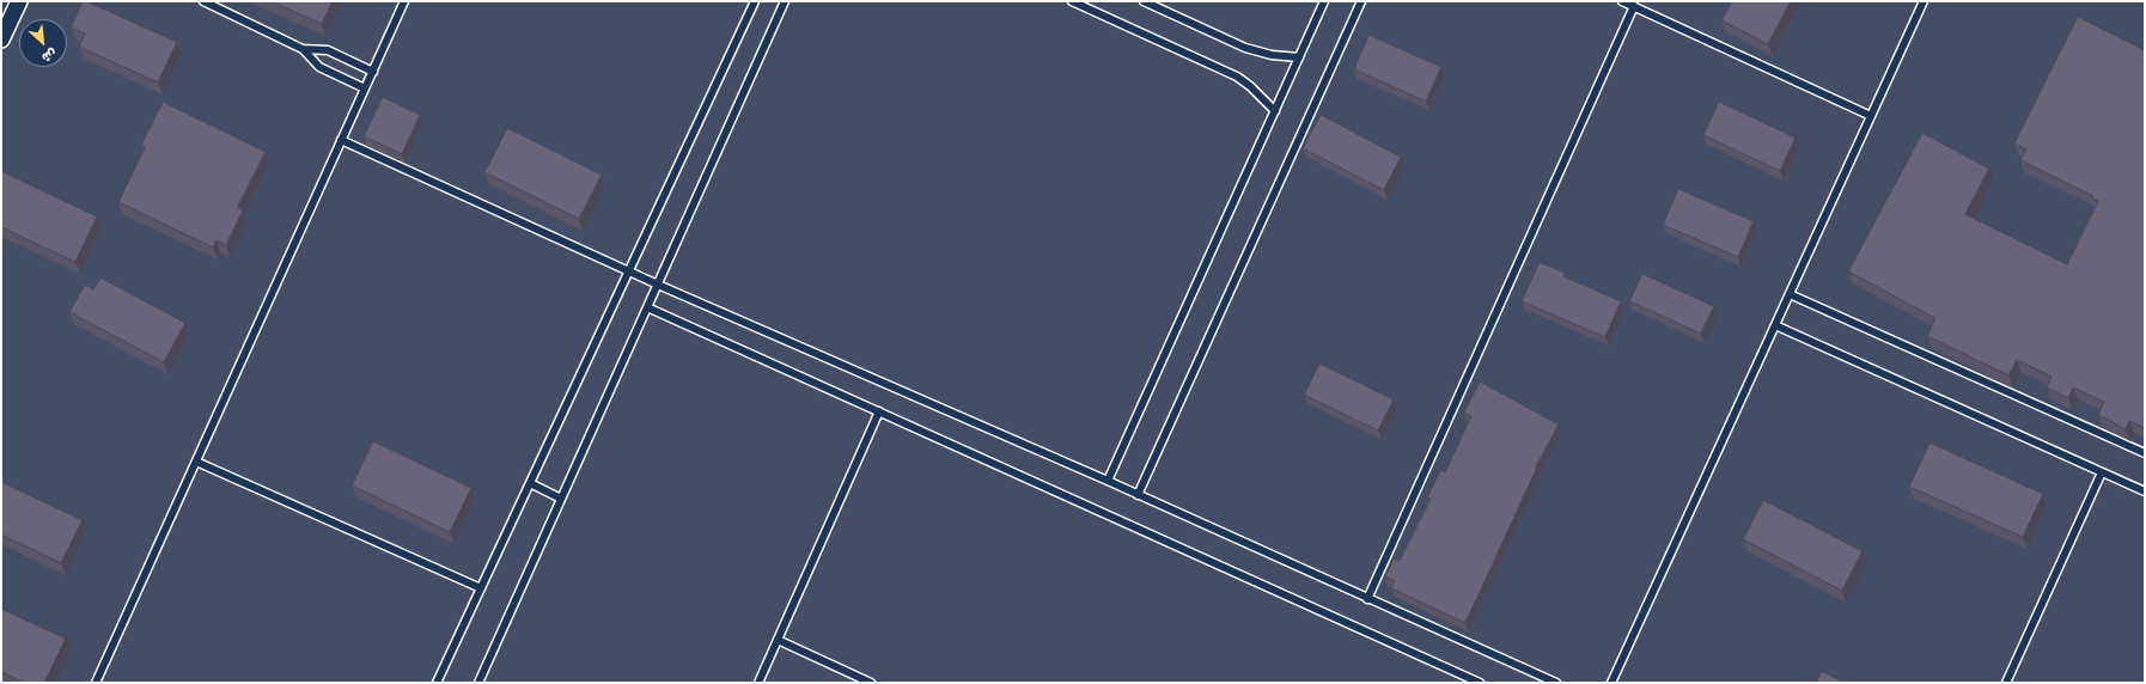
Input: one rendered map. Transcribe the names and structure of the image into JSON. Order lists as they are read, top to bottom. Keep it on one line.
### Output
{"north":"bottom right"}
